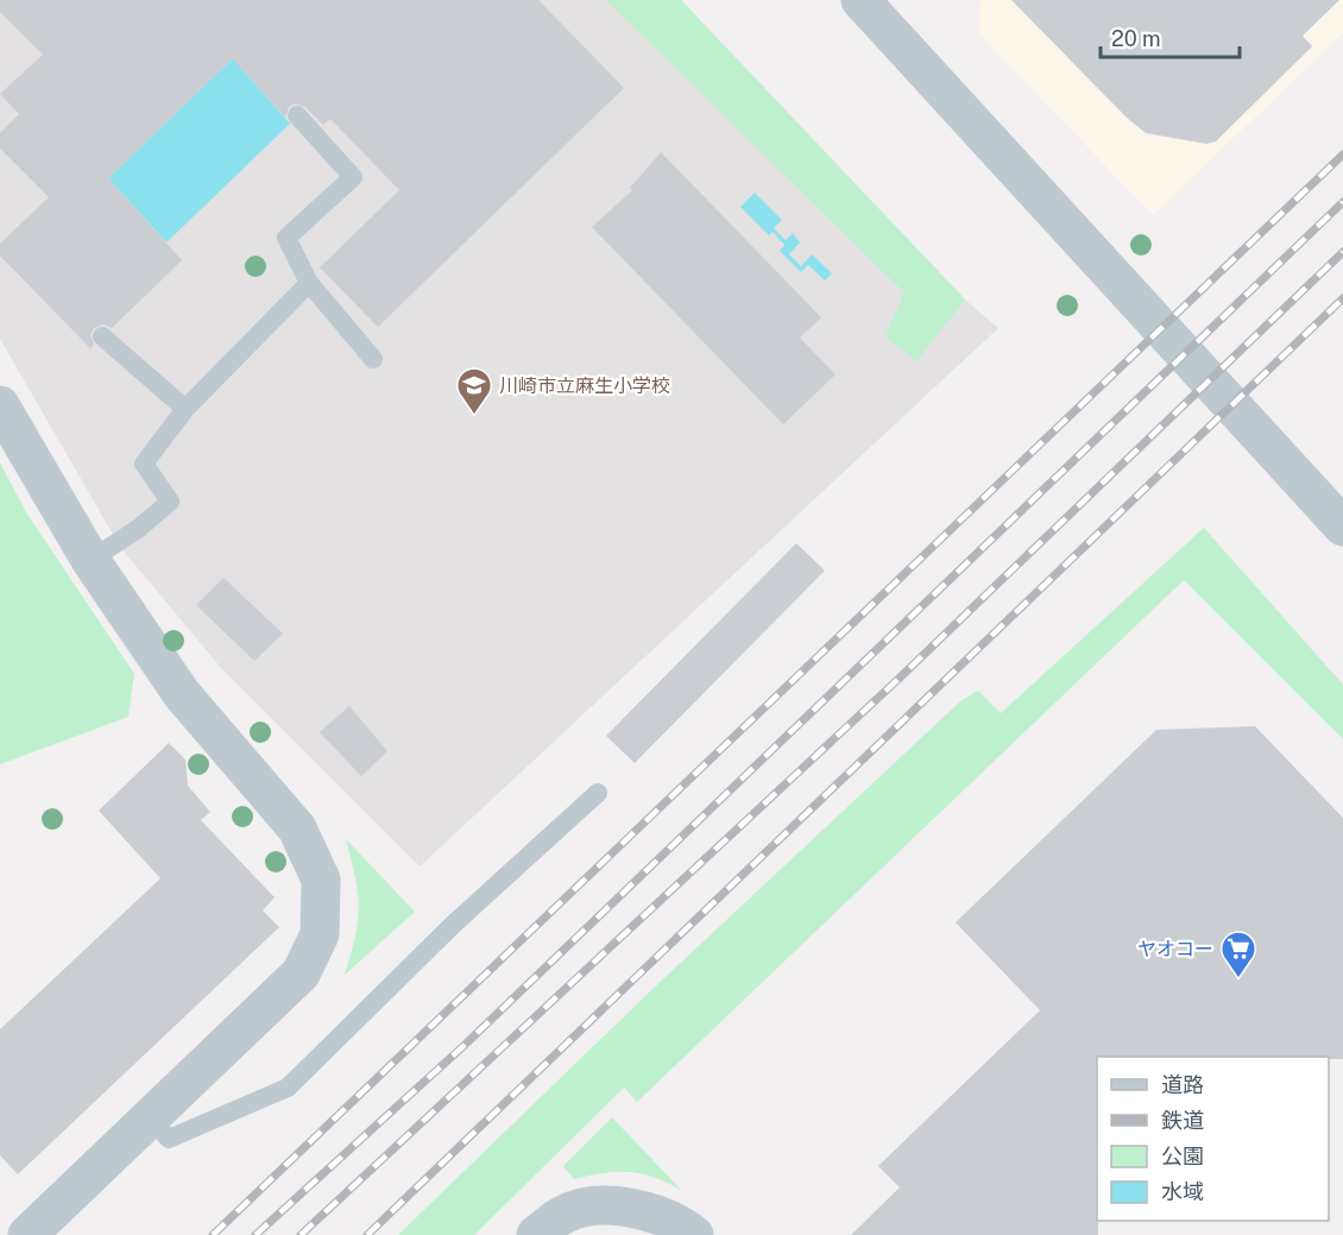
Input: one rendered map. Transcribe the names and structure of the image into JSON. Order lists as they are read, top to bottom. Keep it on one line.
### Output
{"places":{"school or university":["川崎市立麻生小学校"],"supermarket":["ヤオコー"]},"legend":["道路","鉄道","公園","水域"],"scale_bar":"20 m"}
